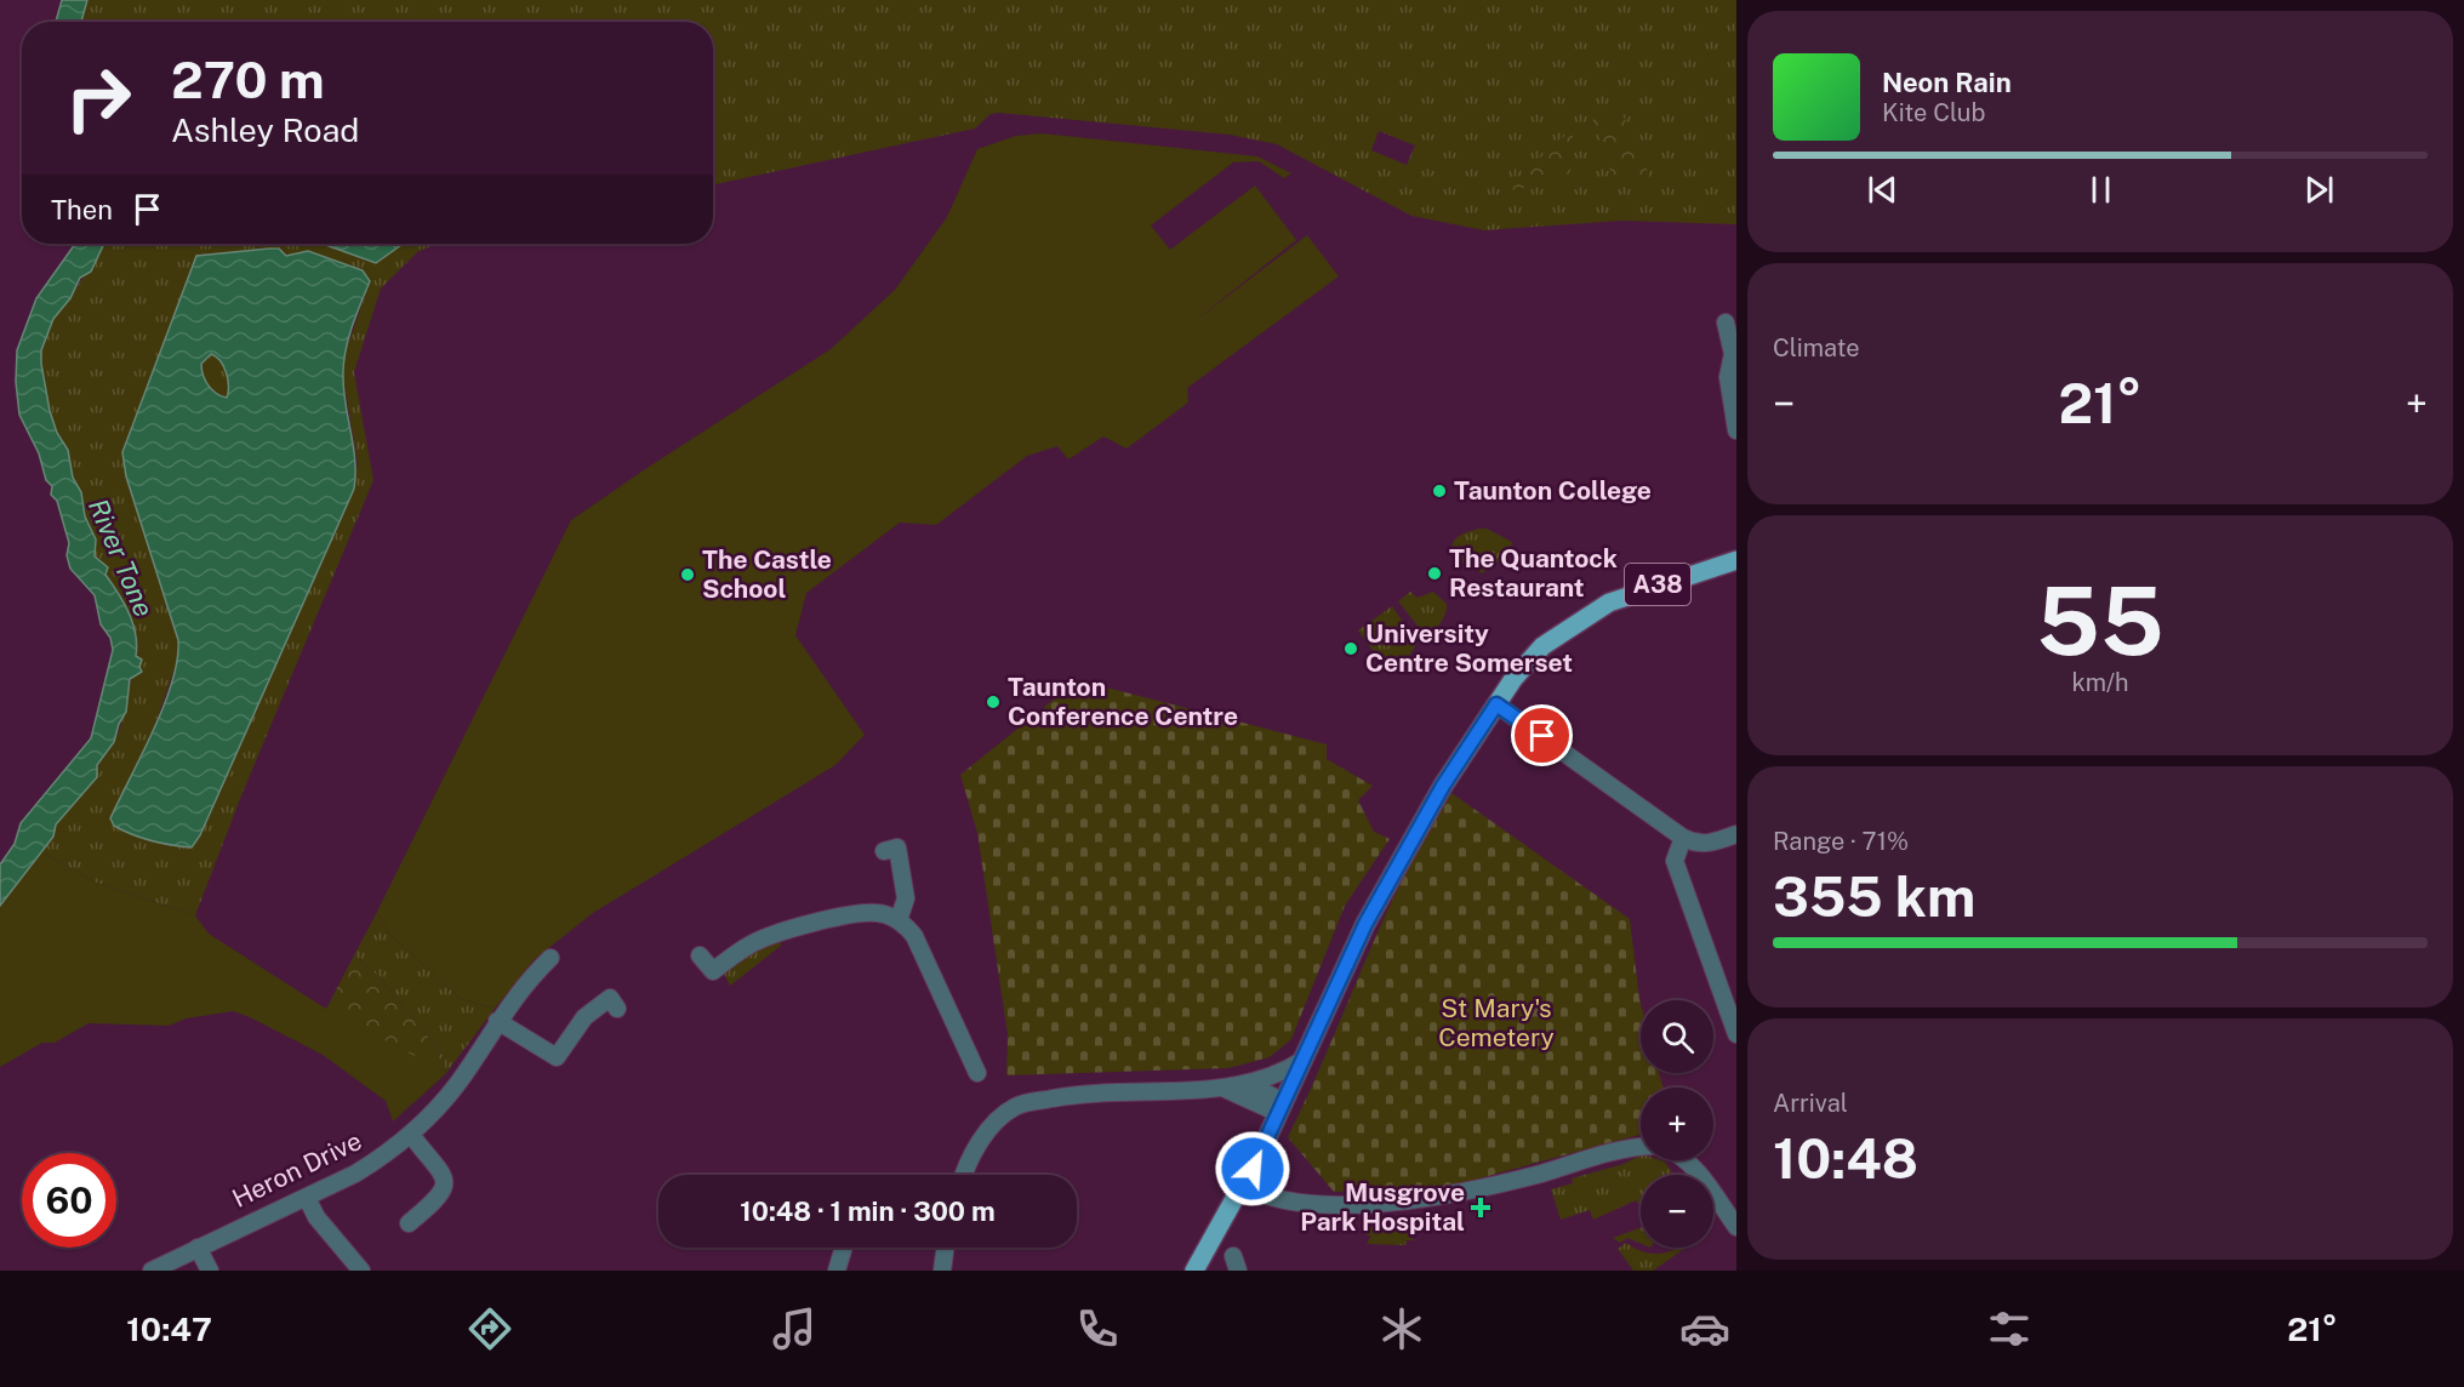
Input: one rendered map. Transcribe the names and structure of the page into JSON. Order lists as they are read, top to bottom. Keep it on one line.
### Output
{"streets":{"main road":["A38"],"street":["Heron Drive"]},"water":["River Tone"],"parks":["St Mary's Cemetery"],"places":{"other":["Taunton College","The Quantock Restaurant","The Castle School","University Centre Somerset","Taunton Conference Centre"],"health":["Musgrove Park Hospital"]},"page":{"turn":["270 m","Ashley Road"],"song":["Neon Rain","Kite Club"],"then":"Then","tile":["Climate",["55","km/h"],["Range · 71%","355 km"],["Arrival","10:48"]],"heat":["−","21°","+"],"map_buttons":["+","−"],"limit":"60","trip":"10:48 · 1 min · 300 m","tabs":["10:47","21°"]}}
